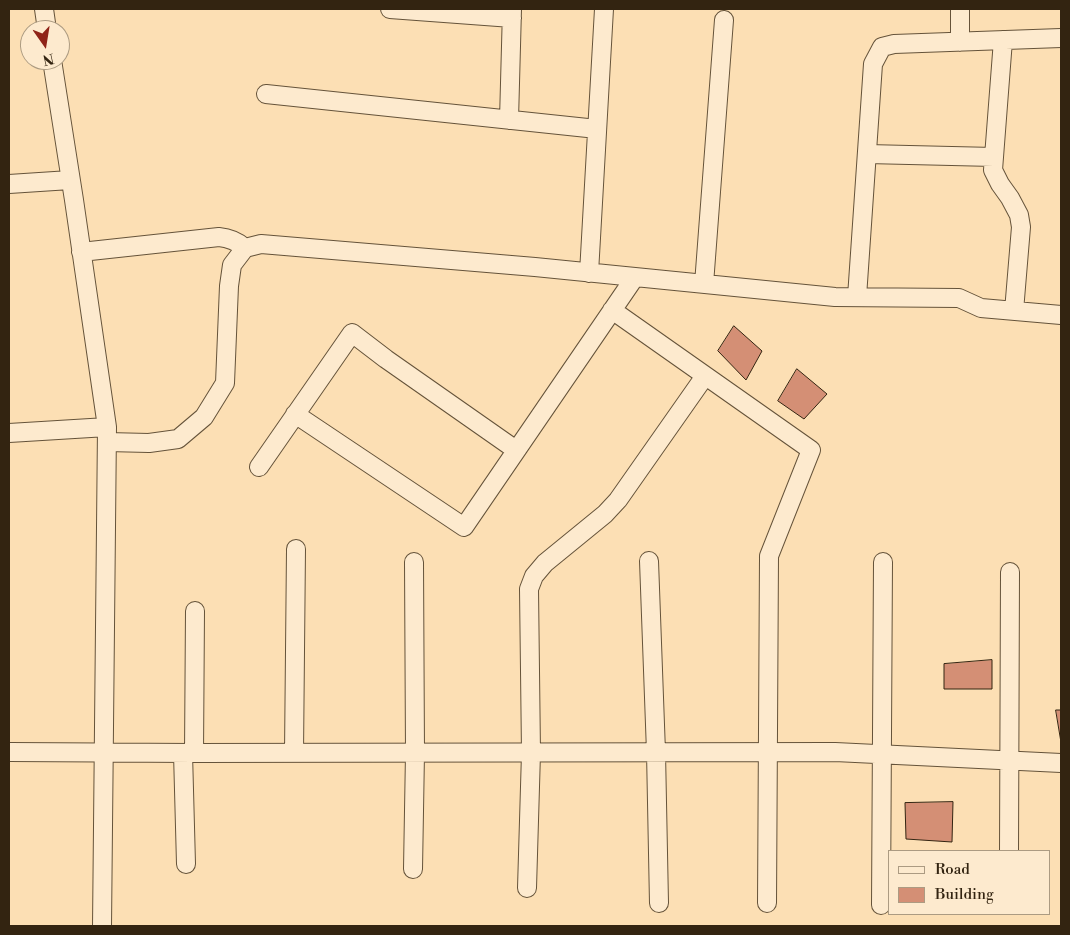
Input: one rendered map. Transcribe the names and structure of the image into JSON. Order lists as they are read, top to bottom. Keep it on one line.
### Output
{"legend":["Road","Building"],"north":"bottom"}
